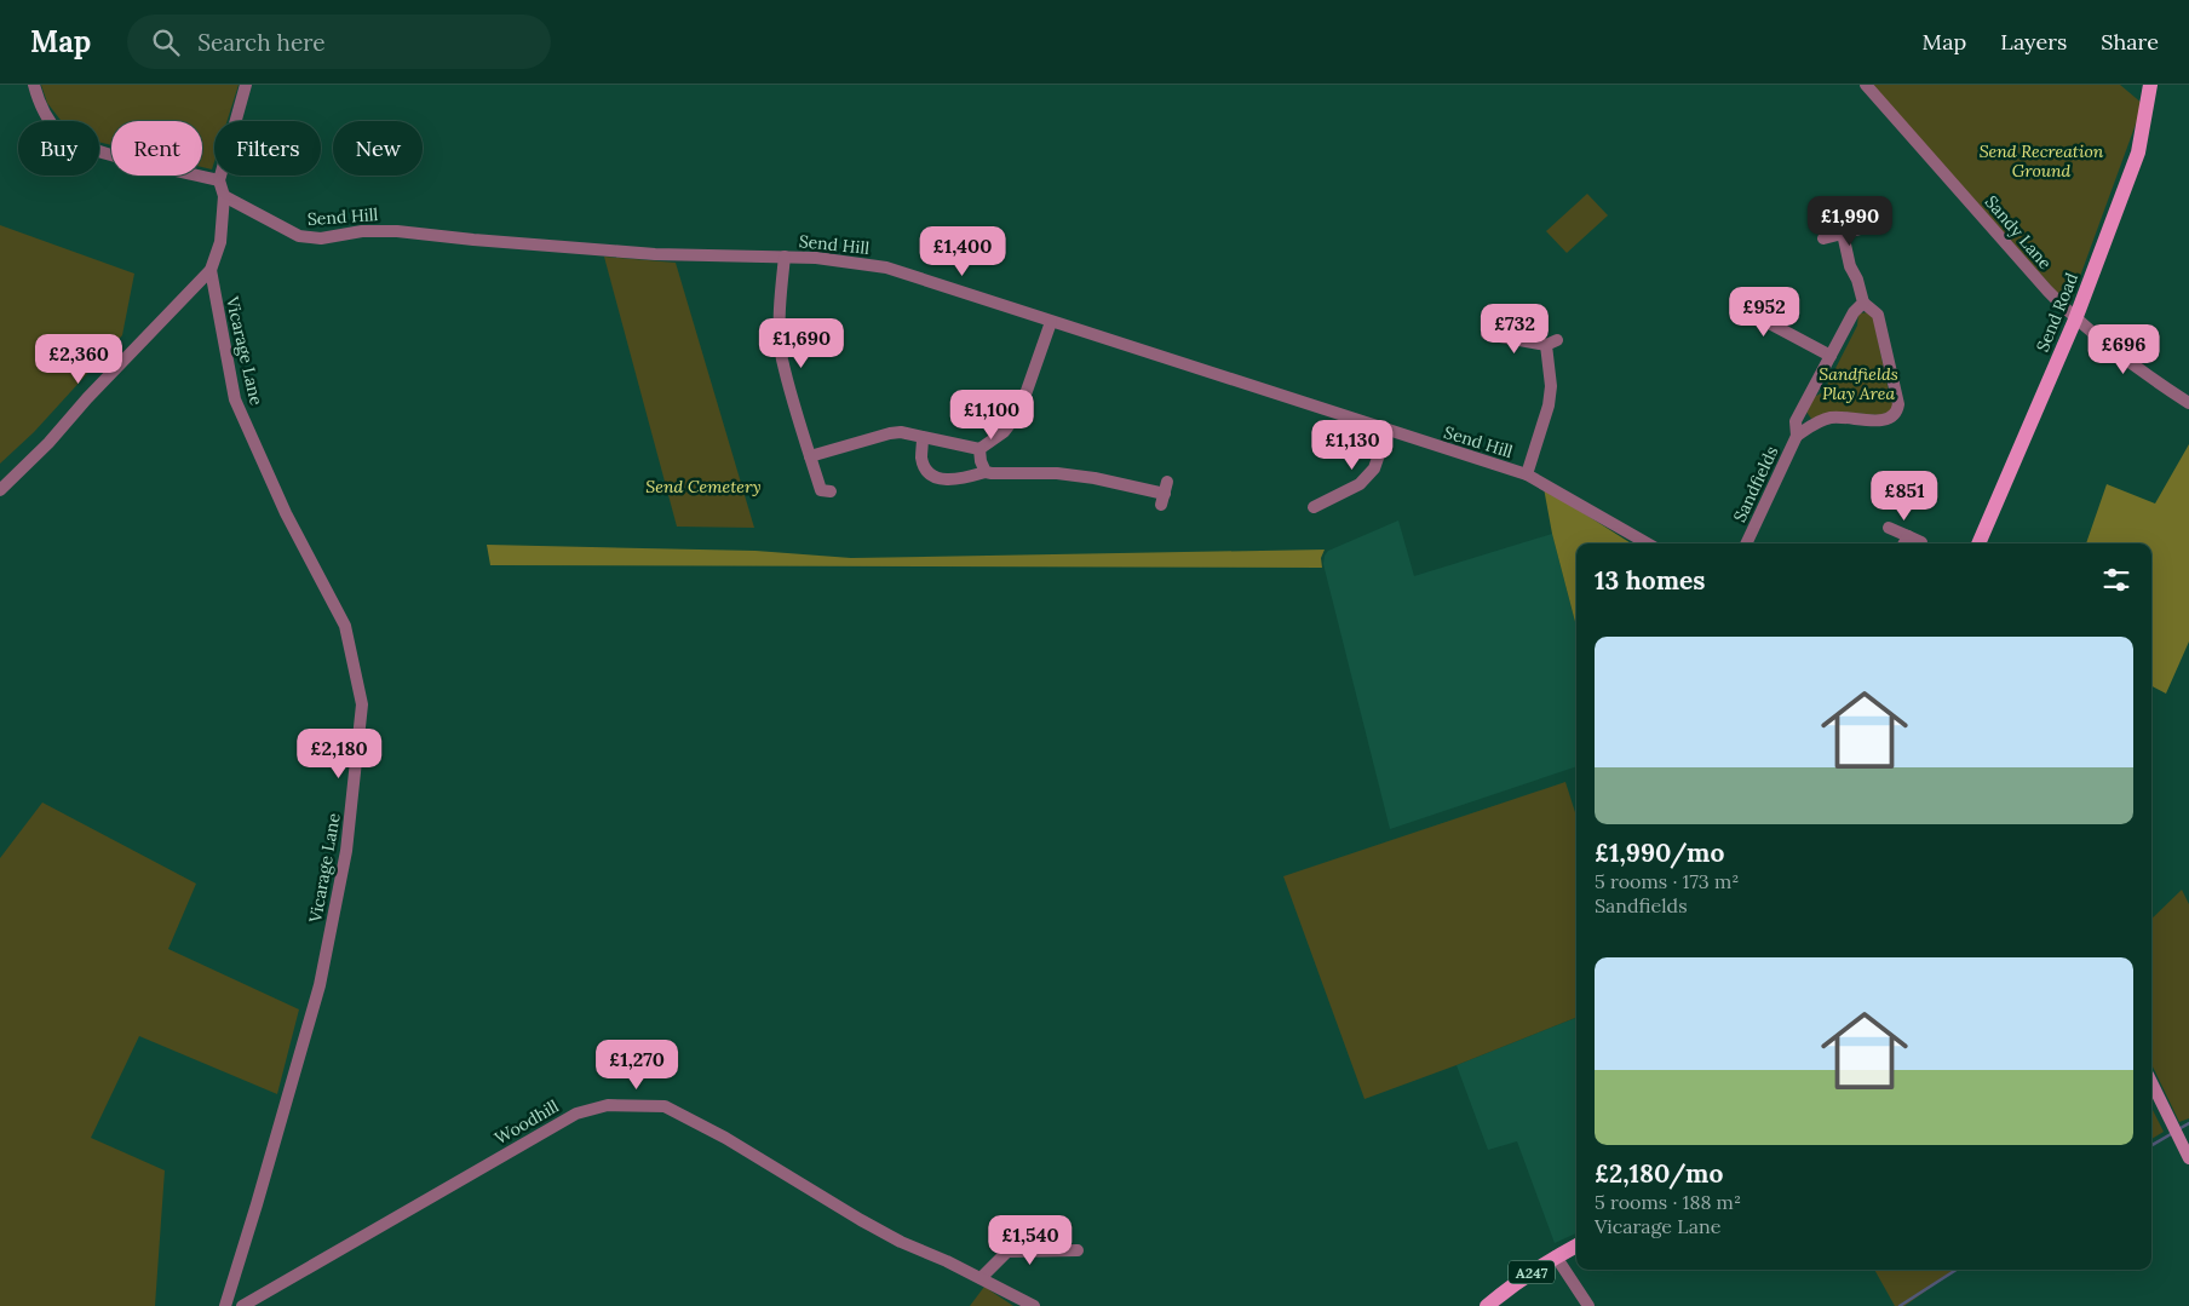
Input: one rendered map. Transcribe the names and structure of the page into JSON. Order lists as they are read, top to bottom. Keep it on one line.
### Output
{"streets":{"main road":["Send Road","A247"],"street":["Send Hill","Sandy Lane","Vicarage Lane","Sandfields","Woodhill"]},"crossings":[["Sandy Lane","Send Road"]],"parks":["Send Recreation Ground","Sandfields Play Area","Send Cemetery"],"page":{"header":"Map","search":"Search here","nav":["Map","Layers","Share"],"chip":["Buy","Rent","Filters","New"],"price":["£1,990","£1,400","£952","£732","£1,690","£696","£2,360","£1,100","£1,130","£851","£2,180","£1,270","£1,540"],"heading":"13 homes","list":[{"name":"£1,990/mo","note":"5 rooms · 173 m² · Sandfields"},{"name":"£2,180/mo","note":"5 rooms · 188 m² · Vicarage Lane"}]}}
